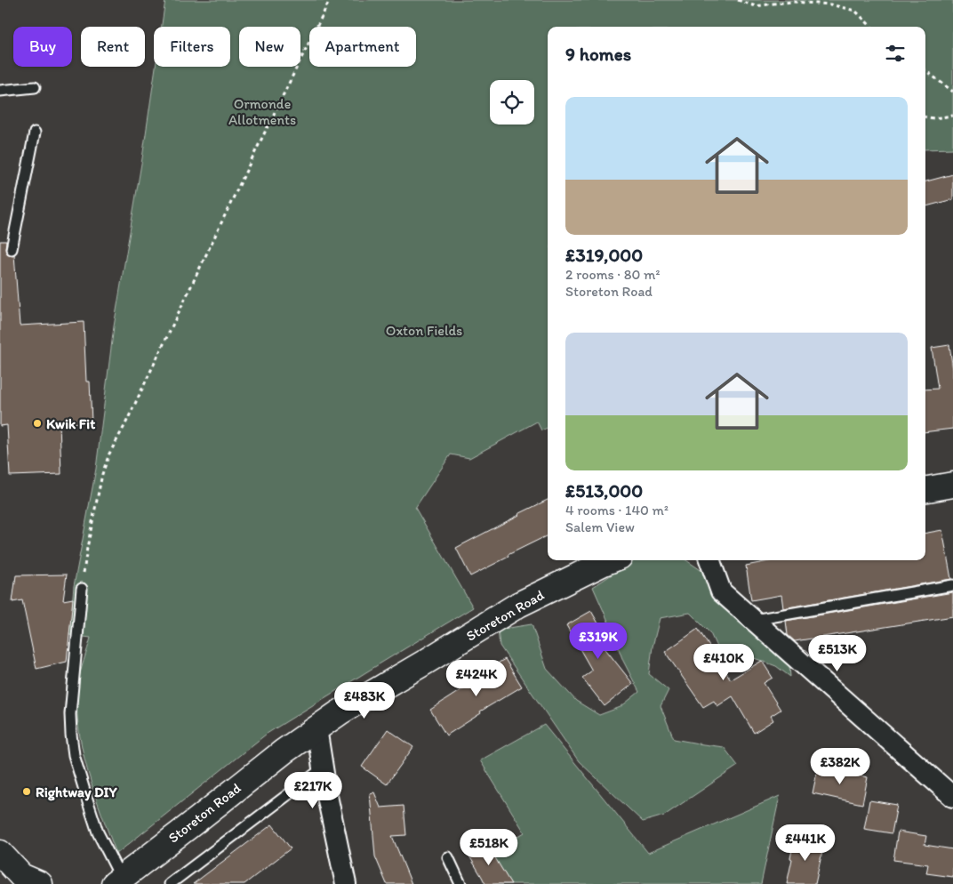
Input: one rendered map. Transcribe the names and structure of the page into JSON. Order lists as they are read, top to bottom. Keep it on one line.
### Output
{"streets":{"main road":["Storeton Road"]},"parks":["Ormonde Allotments","Oxton Fields"],"places":["Kwik Fit","Rightway DIY"],"page":{"chip":["Buy","Rent","Filters","New","Apartment"],"heading":"9 homes","list":[{"name":"£319,000","note":"2 rooms · 80 m² · Storeton Road"},{"name":"£513,000","note":"4 rooms · 140 m² · Salem View"}],"price":["£319K","£513K","£410K","£424K","£483K","£382K","£217K","£441K","£518K"]}}
